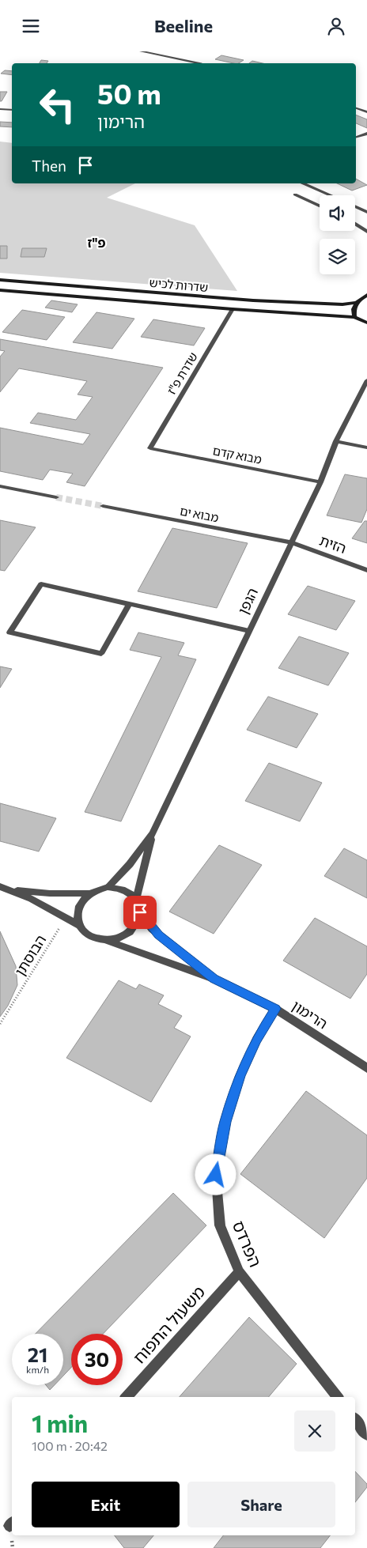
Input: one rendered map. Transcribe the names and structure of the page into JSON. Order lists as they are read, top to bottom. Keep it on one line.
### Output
{"streets":{"main road":["שדרות לכיש"],"street":["שדרת פ\"ז","מבוא קדם","מבוא ים","הזית","הגפן","הרימון","הפרדס","משעול התפוח"],"path":["הבוסתן"]},"crossings":[["שדרות לכיש","שדרת פ\"ז"],["שדרת פ\"ז","מבוא קדם"],["מבוא קדם","הגפן"],["מבוא ים","הזית"],["מבוא ים","הגפן"],["הזית","הגפן"],["הגפן","הרימון"],["הרימון","הפרדס"],["הפרדס","משעול התפוח"]],"districts":["פ\"ז"],"page":{"header":"Beeline","turn":["50 m","הרימון"],"then":"Then","speed":"21 km/h","limit":"30","heading":["1 min","100 m · 20:42"],"buttons":["Exit","Share"]}}
